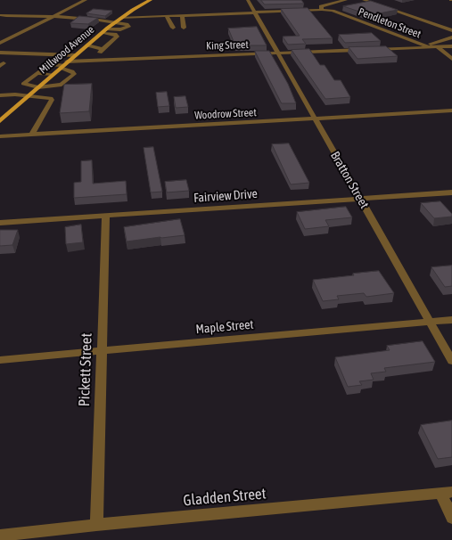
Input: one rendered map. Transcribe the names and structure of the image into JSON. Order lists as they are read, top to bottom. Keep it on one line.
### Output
{"streets":{"main road":["Millwood Avenue"],"street":["Pendleton Street","King Street","Woodrow Street","Bratton Street","Fairview Drive","Maple Street","Pickett Street","Gladden Street"]},"crossings":[["Pendleton Street","King Street"],["King Street","Millwood Avenue"],["King Street","Bratton Street"],["Woodrow Street","Bratton Street"],["Bratton Street","Fairview Drive"],["Bratton Street","Maple Street"],["Fairview Drive","Pickett Street"],["Maple Street","Pickett Street"],["Pickett Street","Gladden Street"]]}
